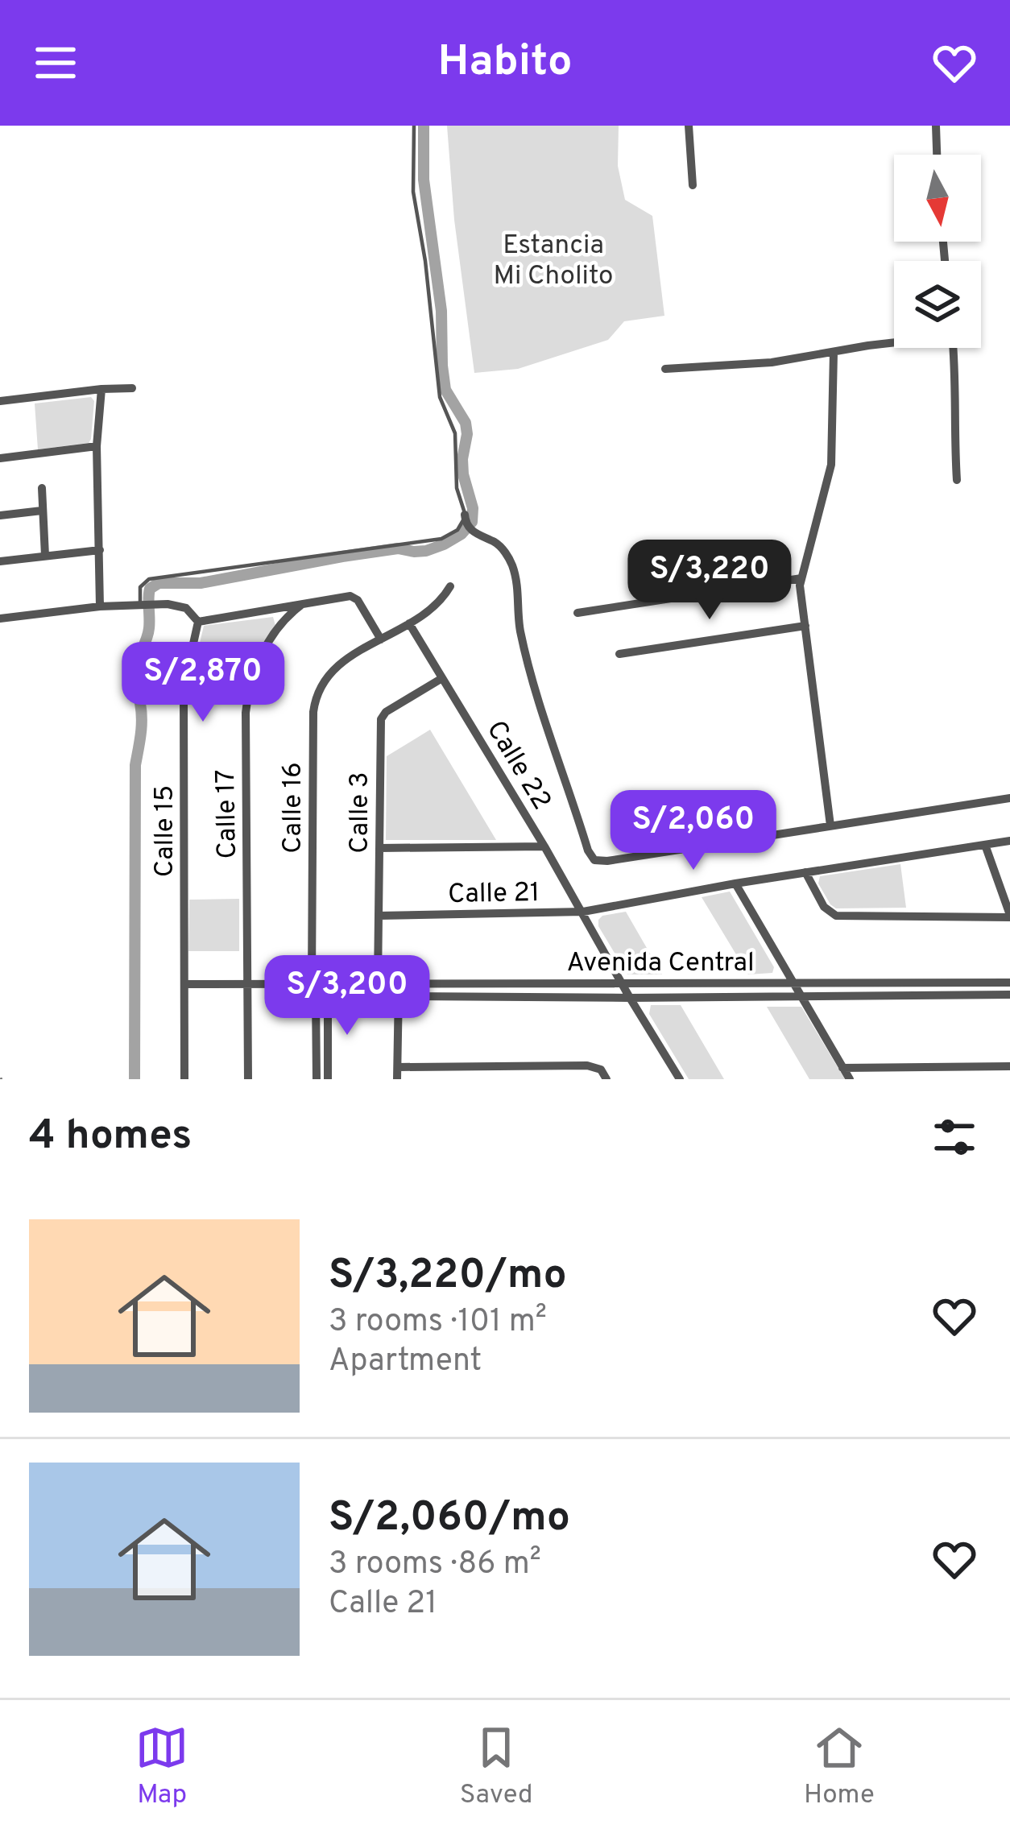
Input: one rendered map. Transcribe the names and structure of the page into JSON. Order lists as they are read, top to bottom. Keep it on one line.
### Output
{"streets":{"street":["Calle 22","Calle 16","Calle 3","Calle 17","Calle 15","Calle 21","Avenida Central"]},"crossings":[["Calle 22","Calle 16"],["Calle 22","Calle 3"],["Calle 22","Calle 21"],["Calle 22","Avenida Central"],["Calle 16","Avenida Central"],["Calle 3","Calle 21"],["Calle 3","Avenida Central"],["Calle 17","Avenida Central"],["Calle 15","Avenida Central"]],"parks":["Estancia Mi Cholito"],"north":"bottom","page":{"header":"Habito","price":["S/3,220","S/2,870","S/2,060","S/3,200"],"heading":"4 homes","list":[{"name":"S/3,220/mo","note":"3 rooms · 101 m² · Apartment"},{"name":"S/2,060/mo","note":"3 rooms · 86 m² · Calle 21"}],"tabs":["Map","Saved","Home"]}}
